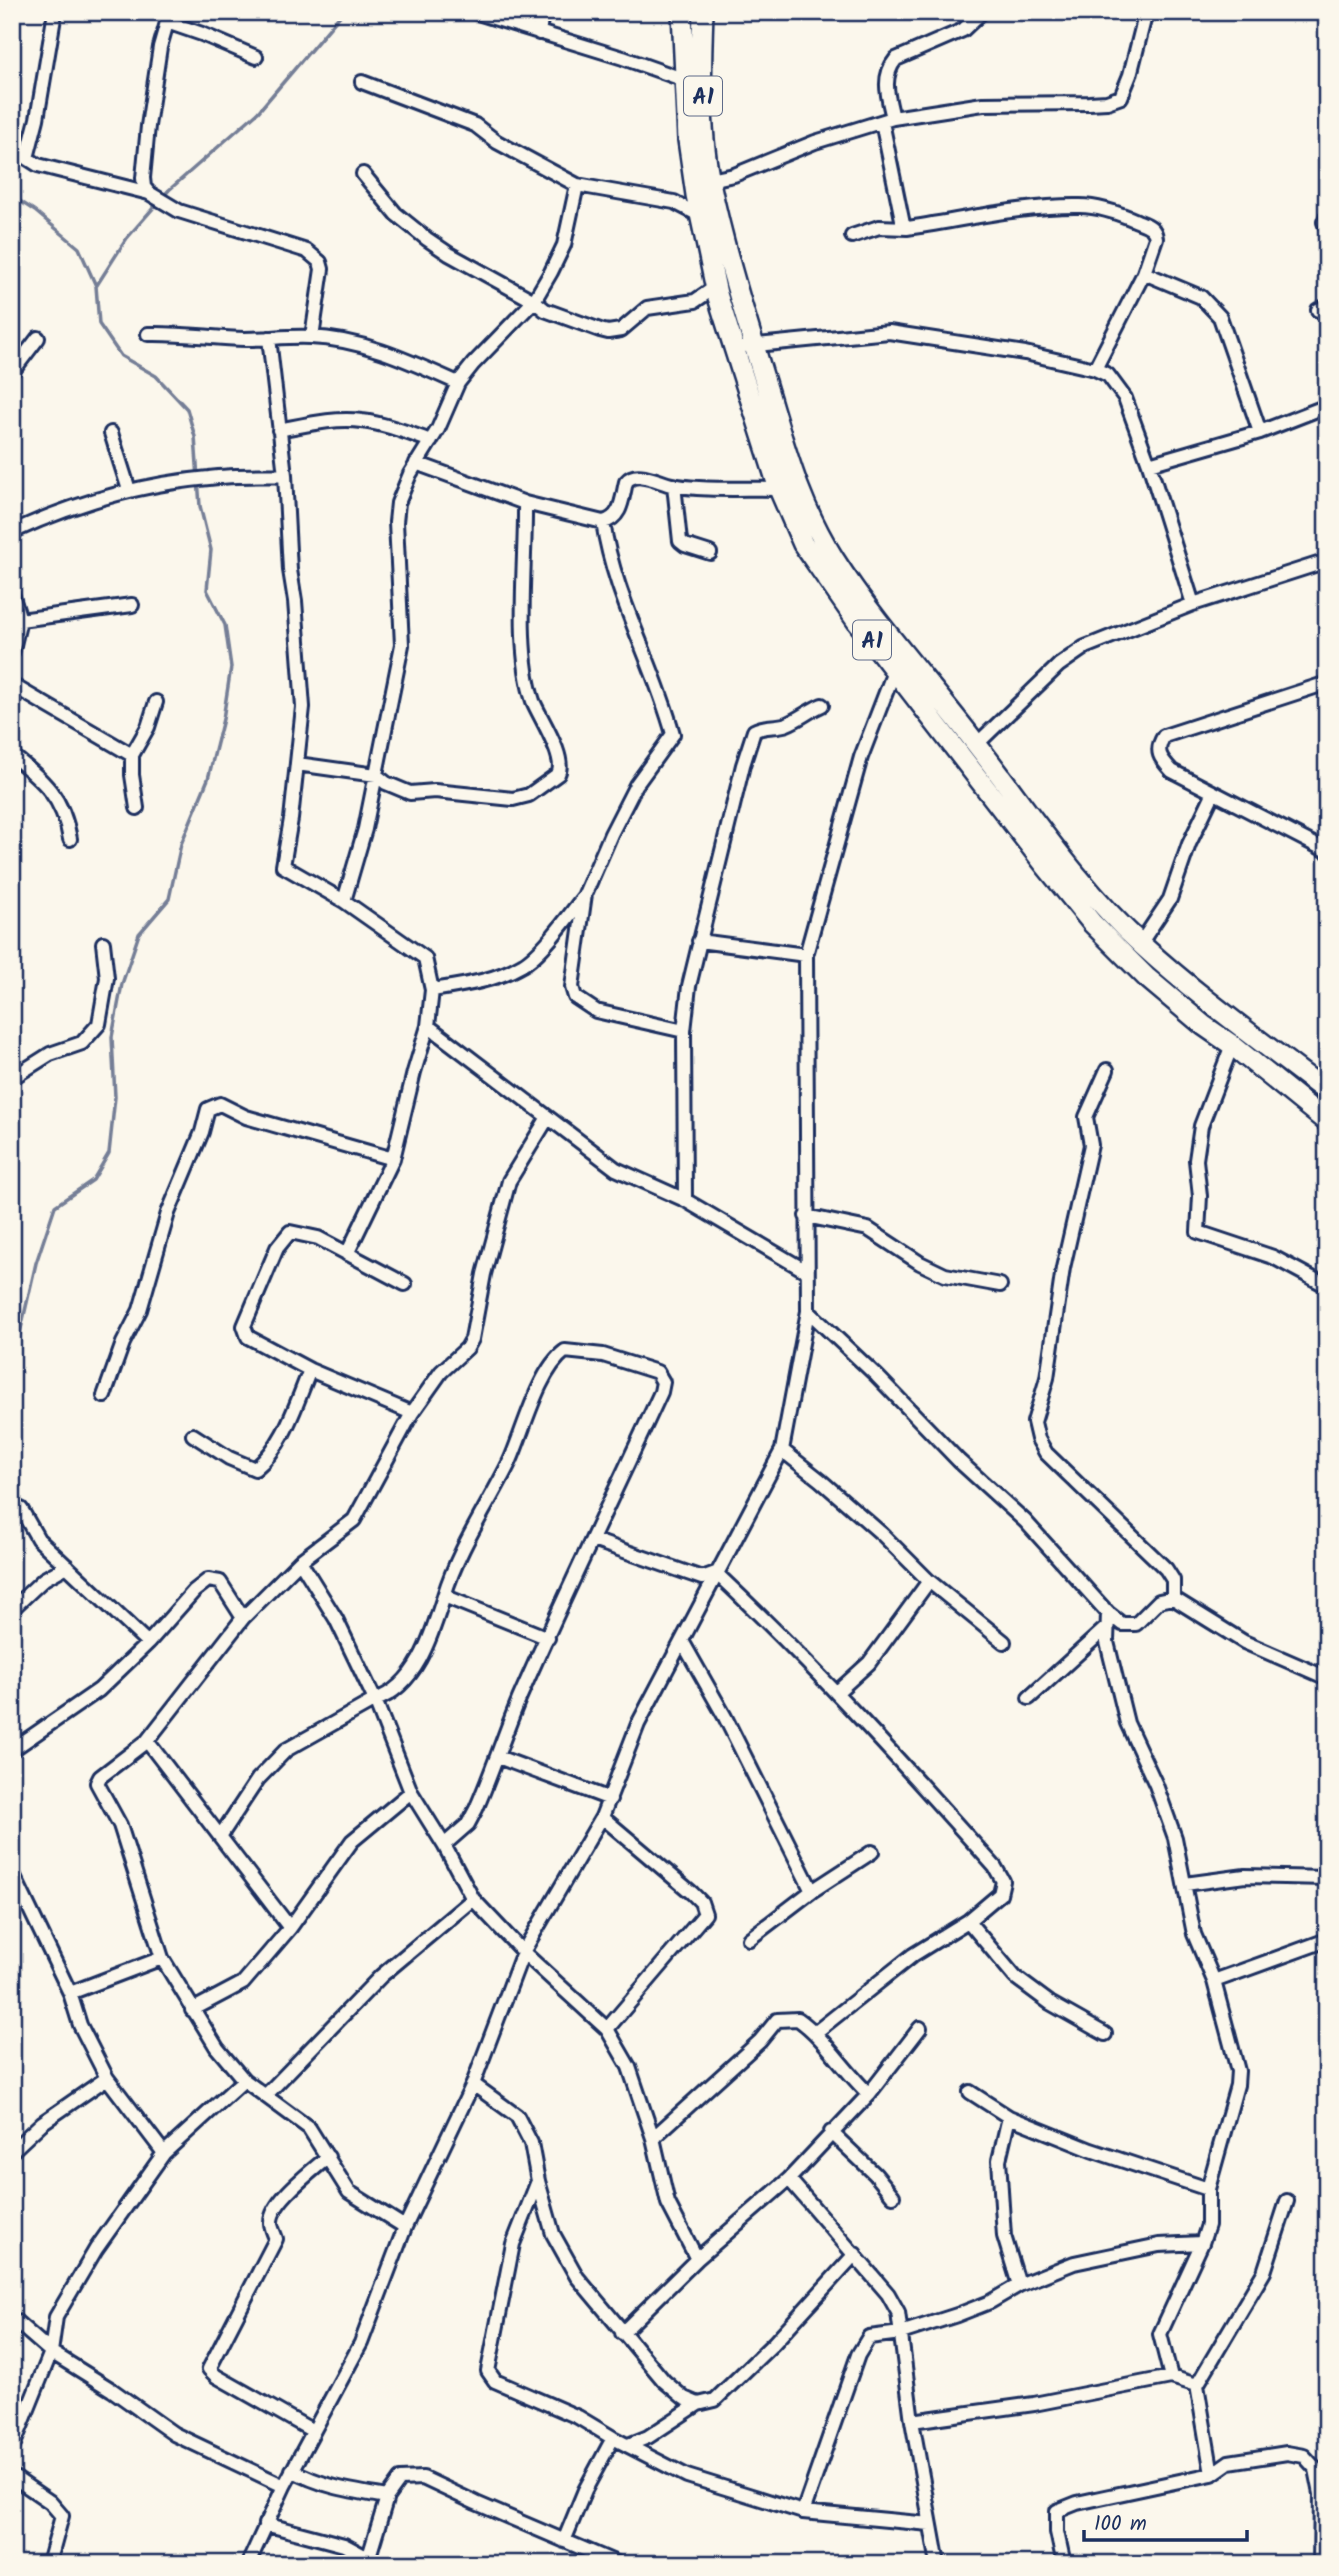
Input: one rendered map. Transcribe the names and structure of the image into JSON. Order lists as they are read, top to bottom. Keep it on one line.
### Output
{"streets":{"highway":["A1"]},"scale_bar":"100 m"}
